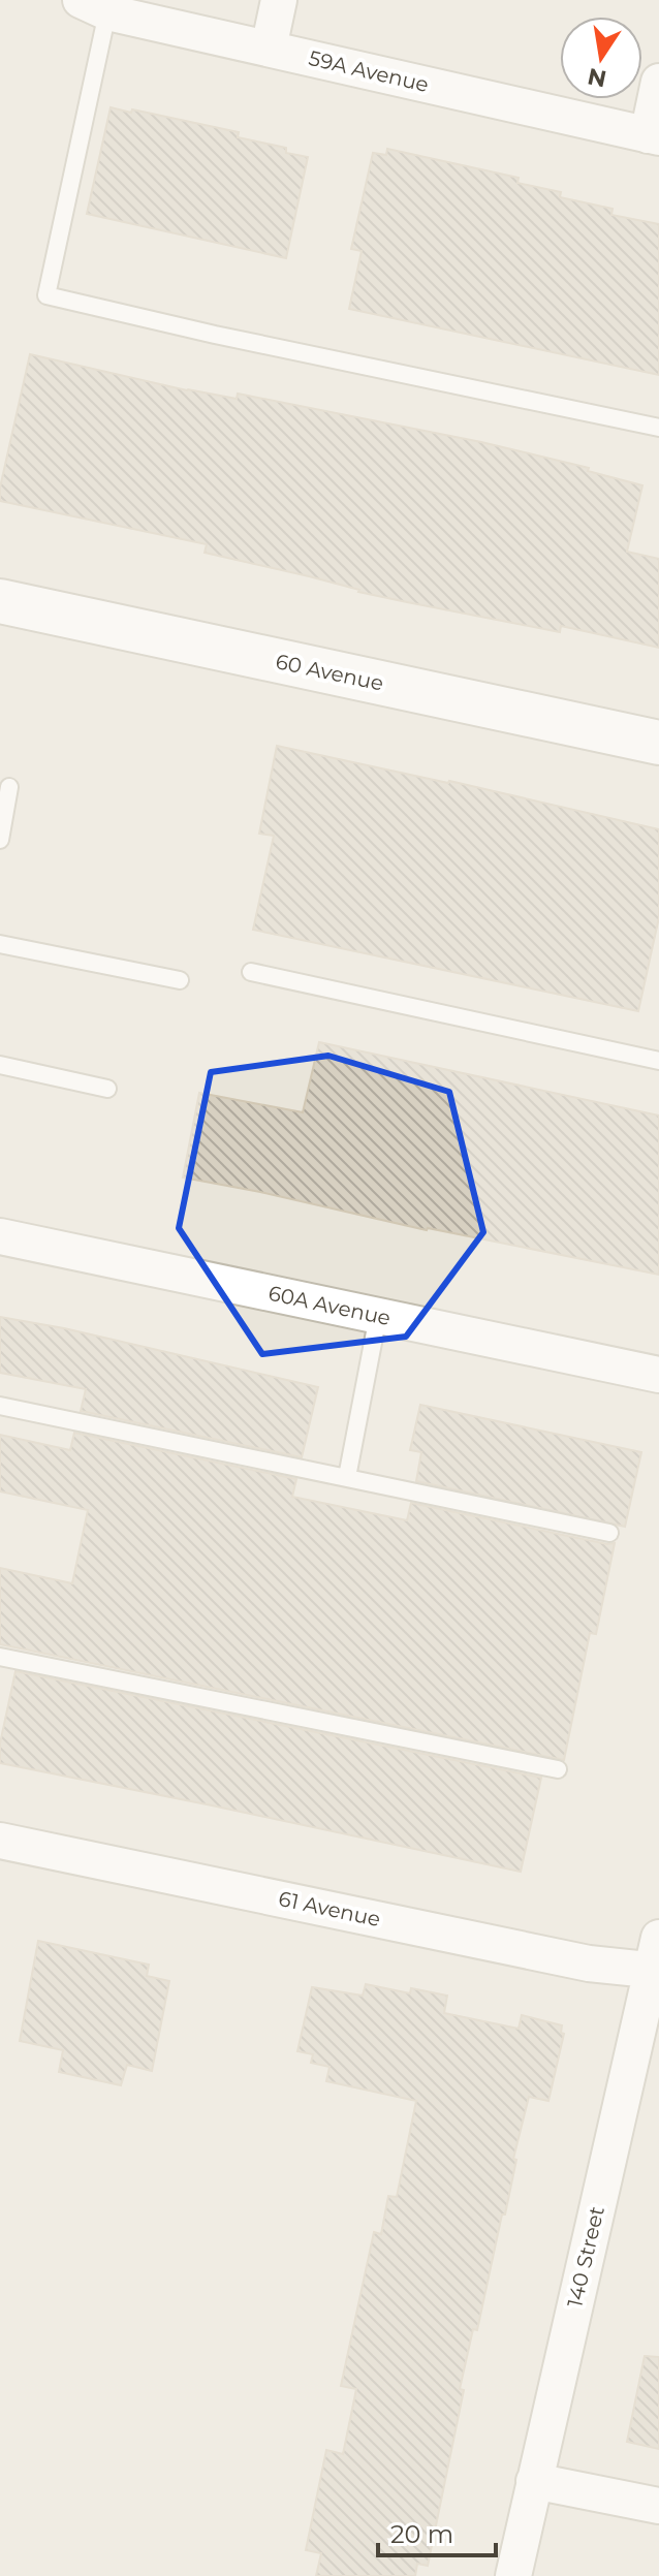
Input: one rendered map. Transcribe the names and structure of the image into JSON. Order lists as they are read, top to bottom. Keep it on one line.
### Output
{"streets":{"street":["59A Avenue","60 Avenue","60A Avenue","61 Avenue","140 Street"]},"crossings":[["61 Avenue","140 Street"]],"scale_bar":"20 m","north":"bottom"}
